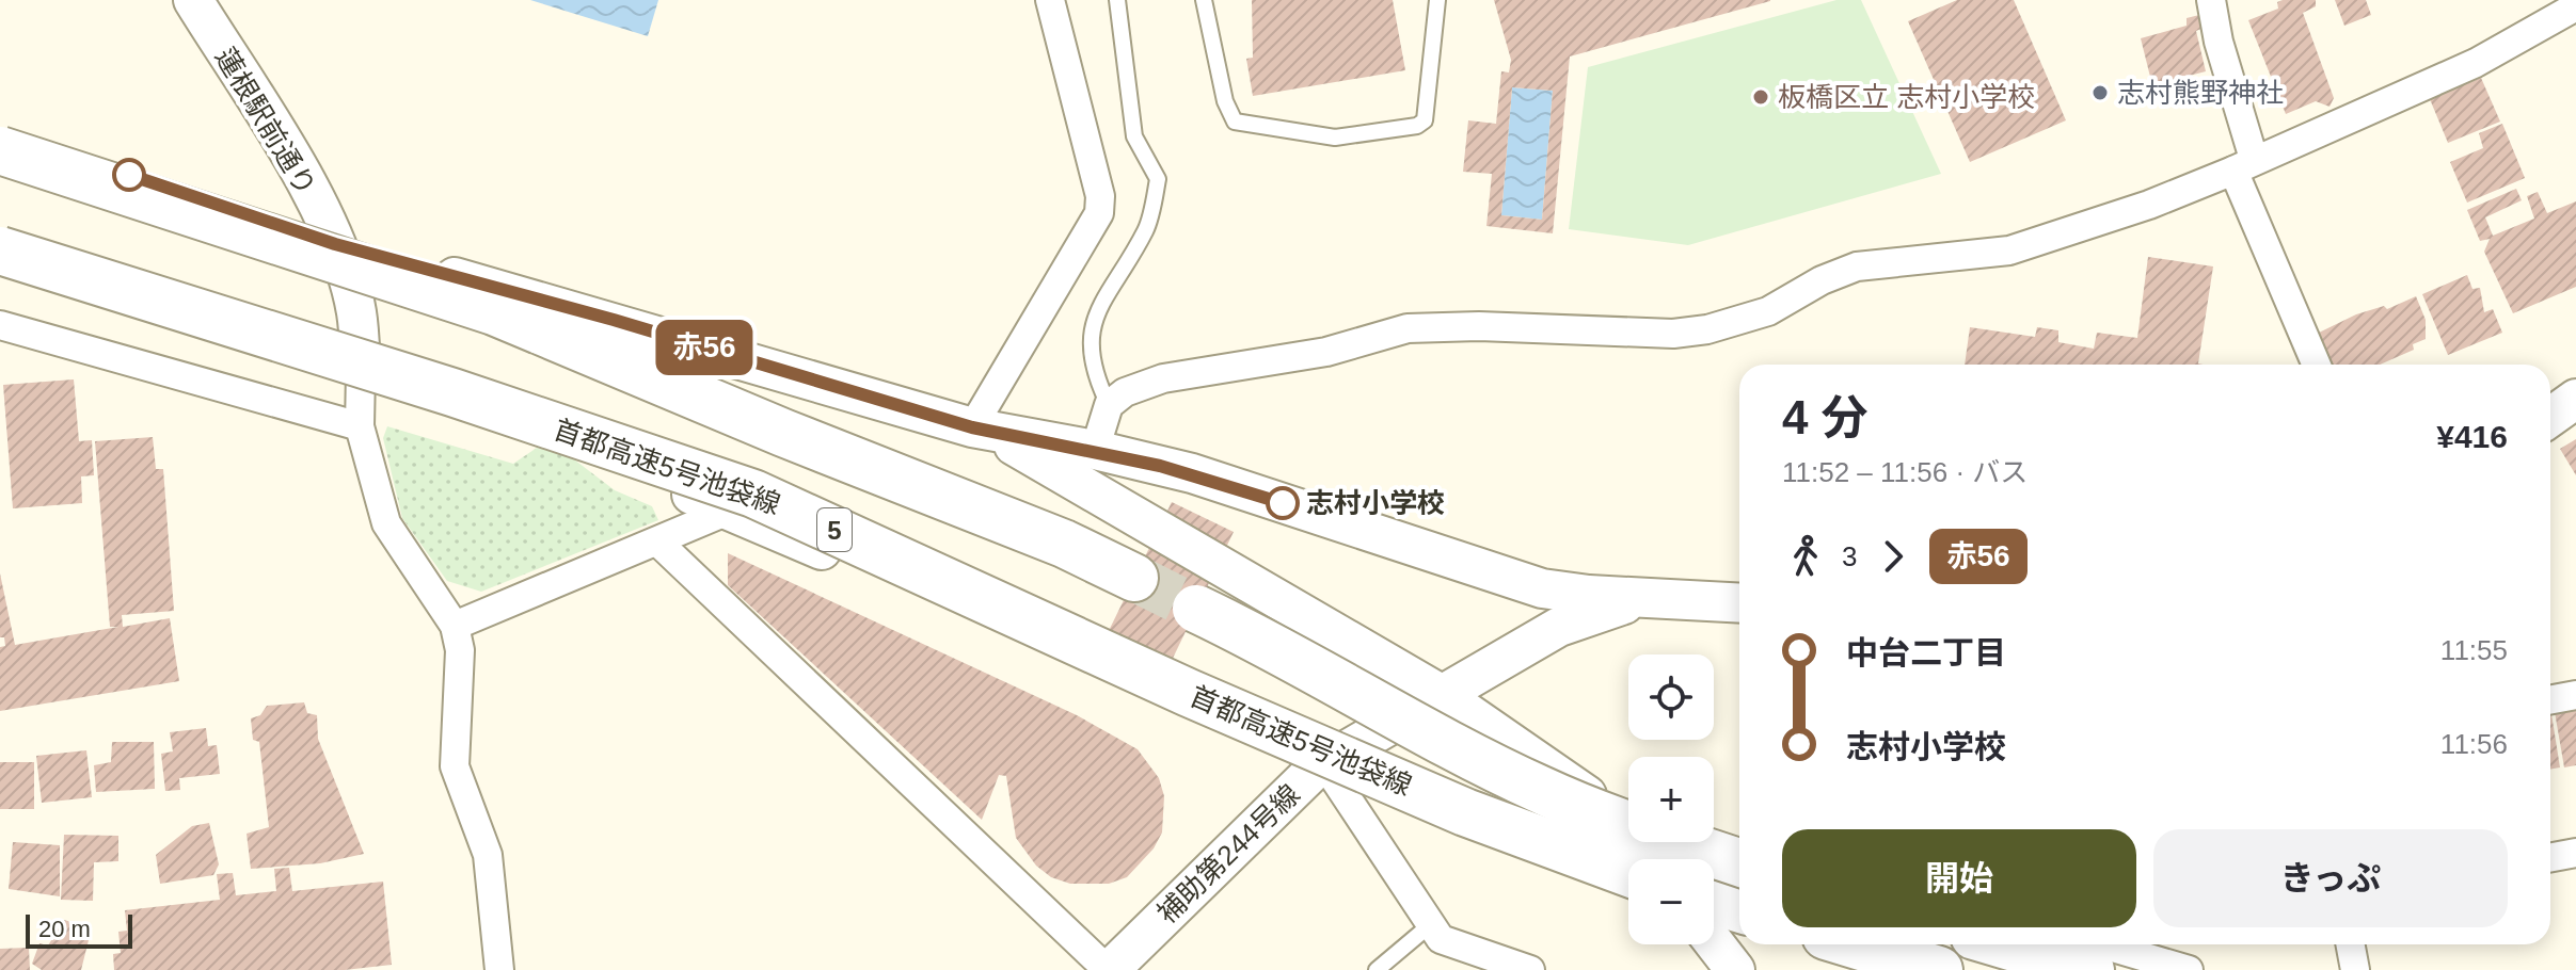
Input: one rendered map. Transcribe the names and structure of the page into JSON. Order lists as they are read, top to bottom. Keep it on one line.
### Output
{"streets":{"highway":["首都高速5号池袋線","5"],"street":["蓮根駅前通り","補助第244号線"]},"places":["志村熊野神社","板橋区立 志村小学校","志村小学校"],"lines":["bus line 赤56"],"scale_bar":"20 m","page":{"on_map":"赤56","heading":["4 分","11:52 – 11:56 · バス","¥416"],"legs":["3","赤56"],"list":[{"name":"中台二丁目","value":"11:55"},{"name":"志村小学校","value":"11:56"}],"map_buttons":["+","−"],"buttons":["開始","きっぷ"],"scale":"20 m"}}
